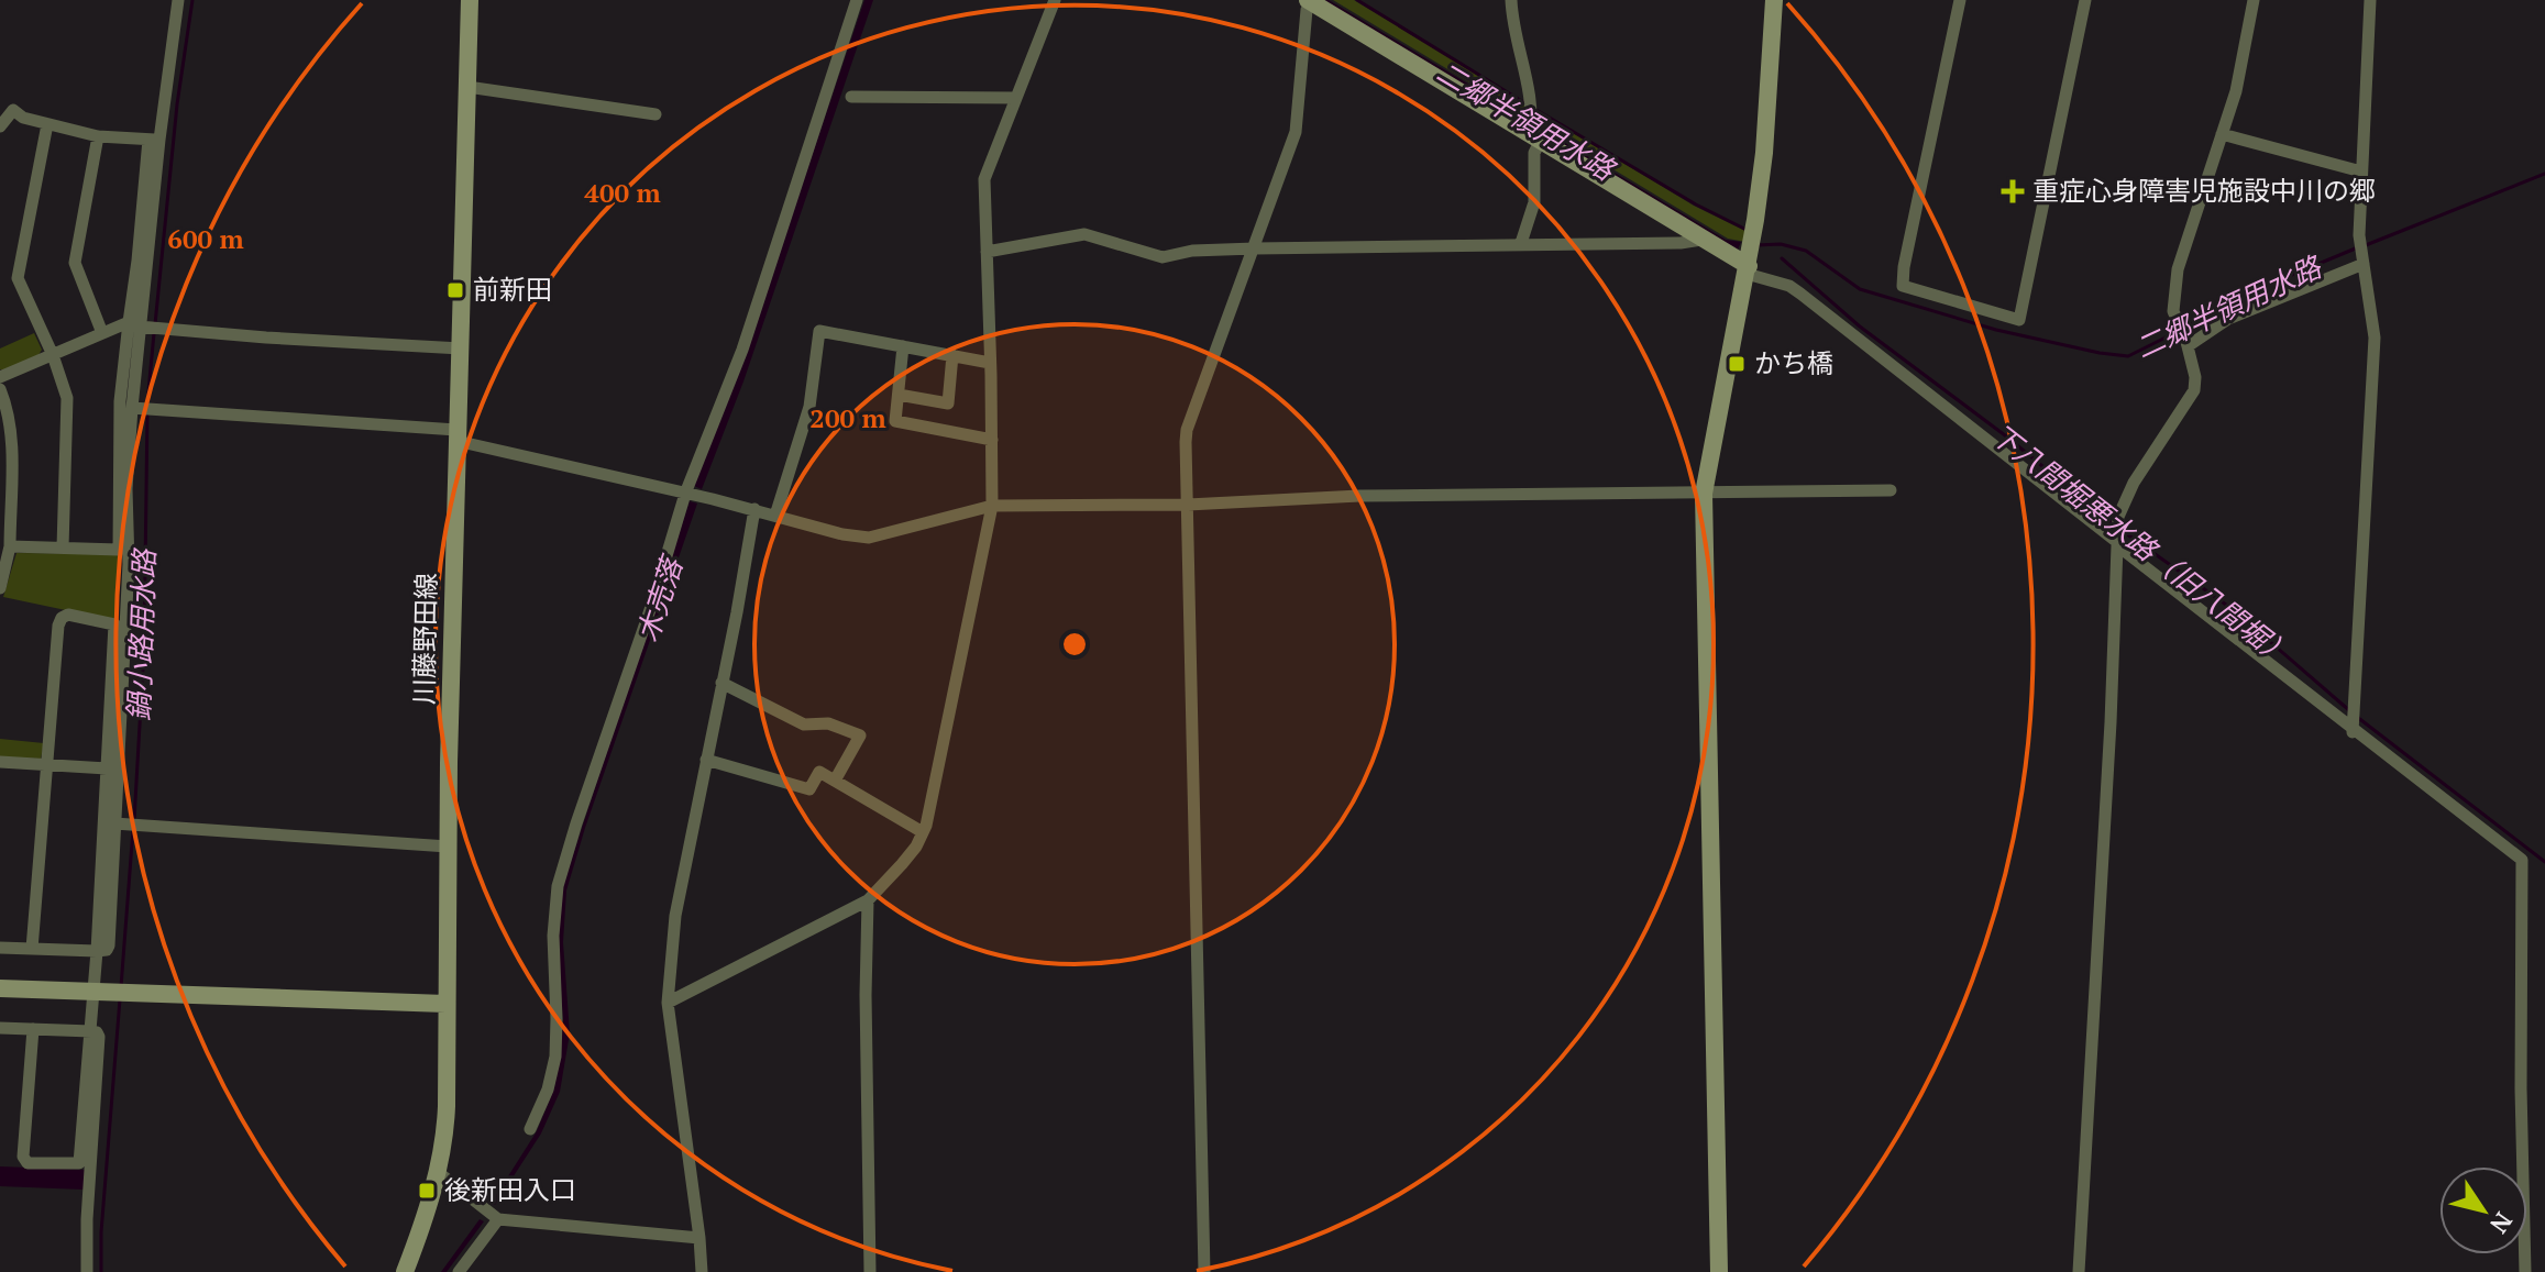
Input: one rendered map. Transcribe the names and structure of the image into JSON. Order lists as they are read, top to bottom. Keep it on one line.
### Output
{"streets":{"street":["川藤野田線"]},"water":["二郷半領用水路","下八間堀悪水路（旧八間堀）","木売落","鍋小路用水路"],"places":{"health":["重症心身障害児施設中川の郷"],"transit":["前新田","かち橋","後新田入口"]},"north":"bottom right","rings":["400 m","600 m","200 m"]}
